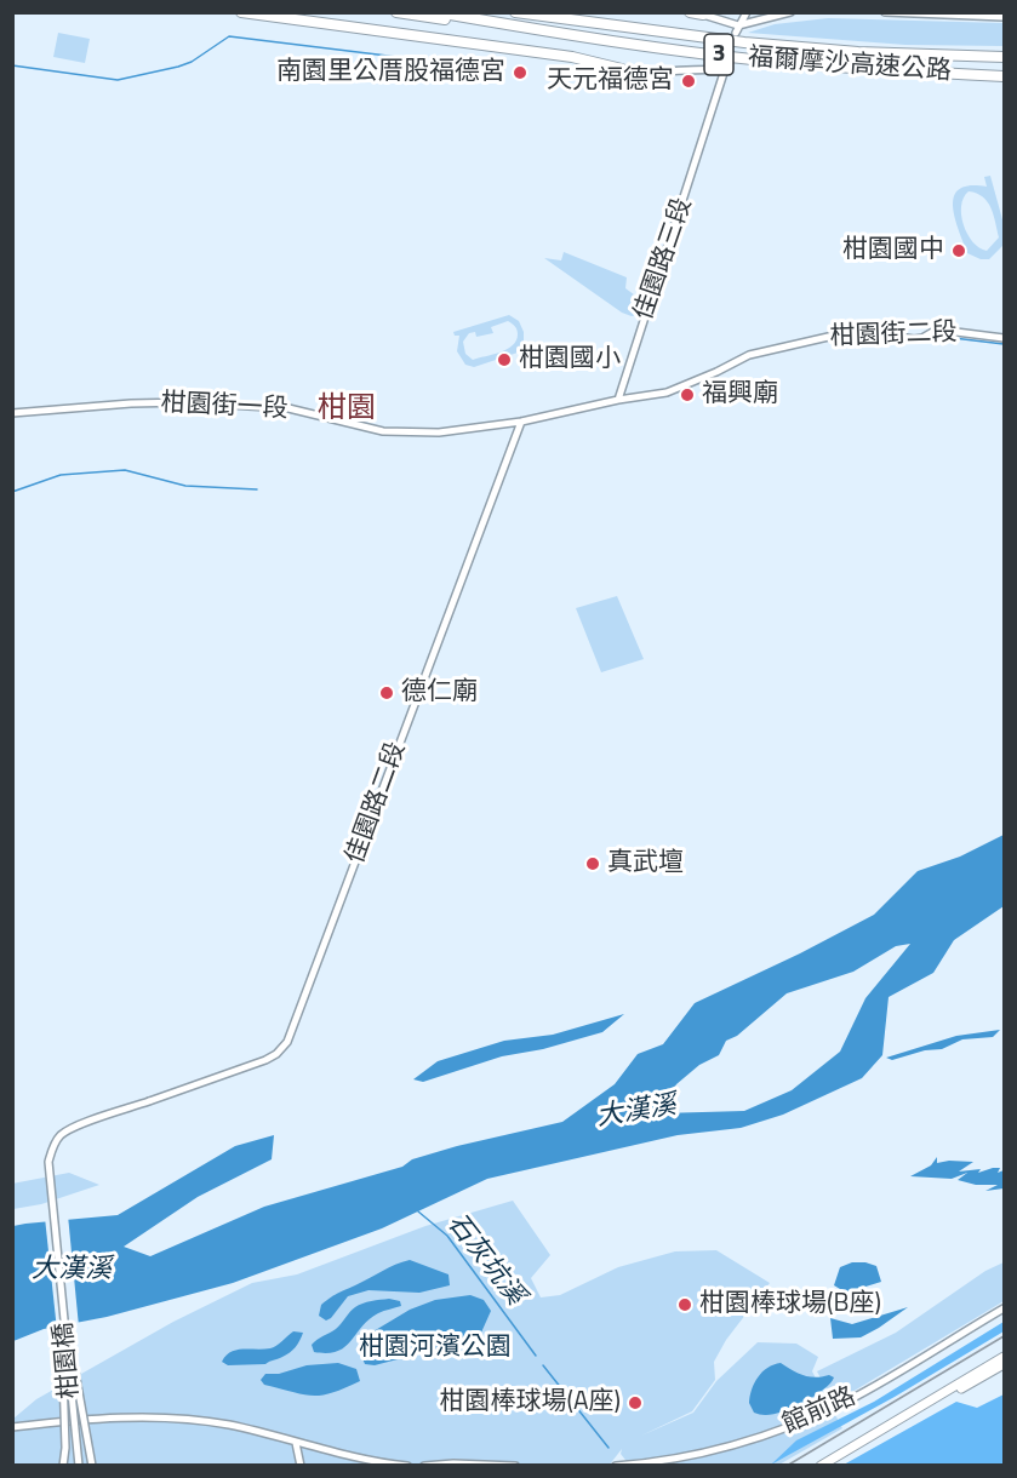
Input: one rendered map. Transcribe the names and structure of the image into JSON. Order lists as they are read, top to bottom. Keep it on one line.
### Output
{"streets":{"highway":["3","福爾摩沙高速公路"],"street":["佳園路三段","柑園街二段","柑園街一段","佳園路二段","柑園橋","館前路"]},"crossings":[["佳園路三段","柑園街二段"],["柑園街一段","佳園路二段"],["佳園路二段","柑園橋"]],"districts":["柑園"],"water":["大漢溪","石灰坑溪"],"parks":["柑園河濱公園"],"places":["南園里公厝股福德宮","天元福德宮","柑園國中","柑園國小","福興廟","德仁廟","真武壇","柑園棒球場(B座)","柑園棒球場(A座)"]}
